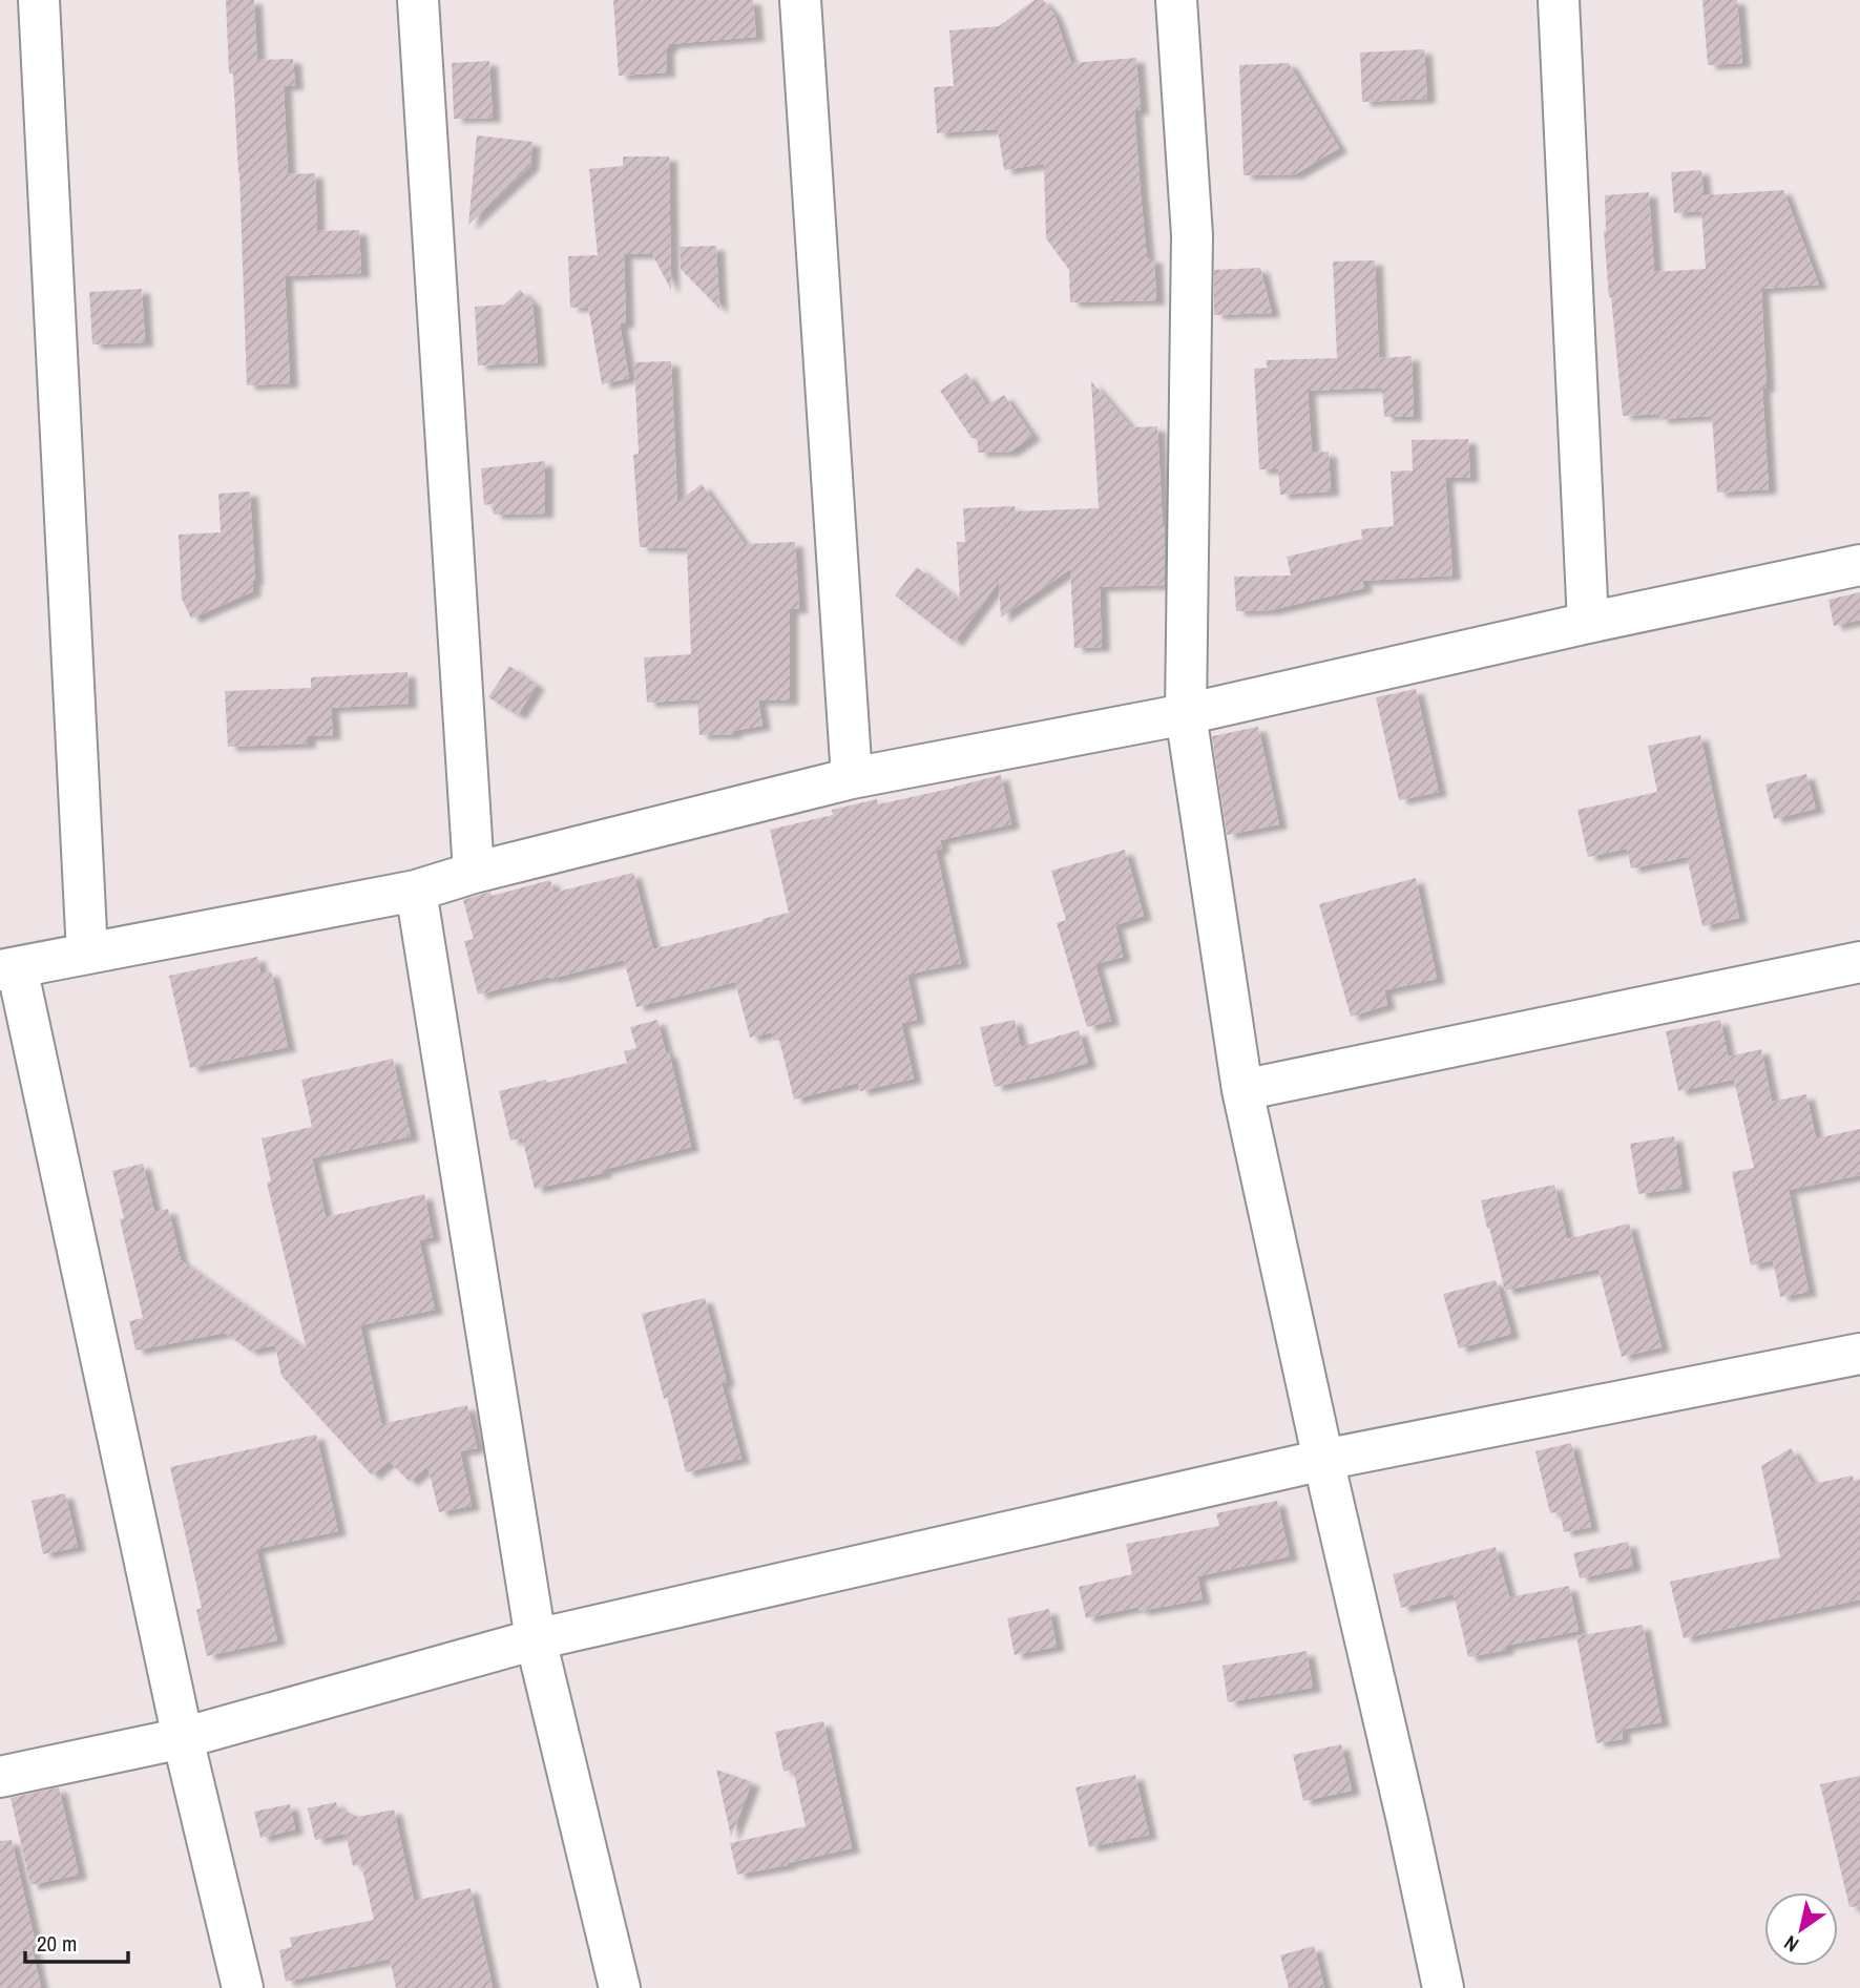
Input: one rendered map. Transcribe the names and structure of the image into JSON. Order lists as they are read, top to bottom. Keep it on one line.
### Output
{"scale_bar":"20 m","north":"bottom left"}
